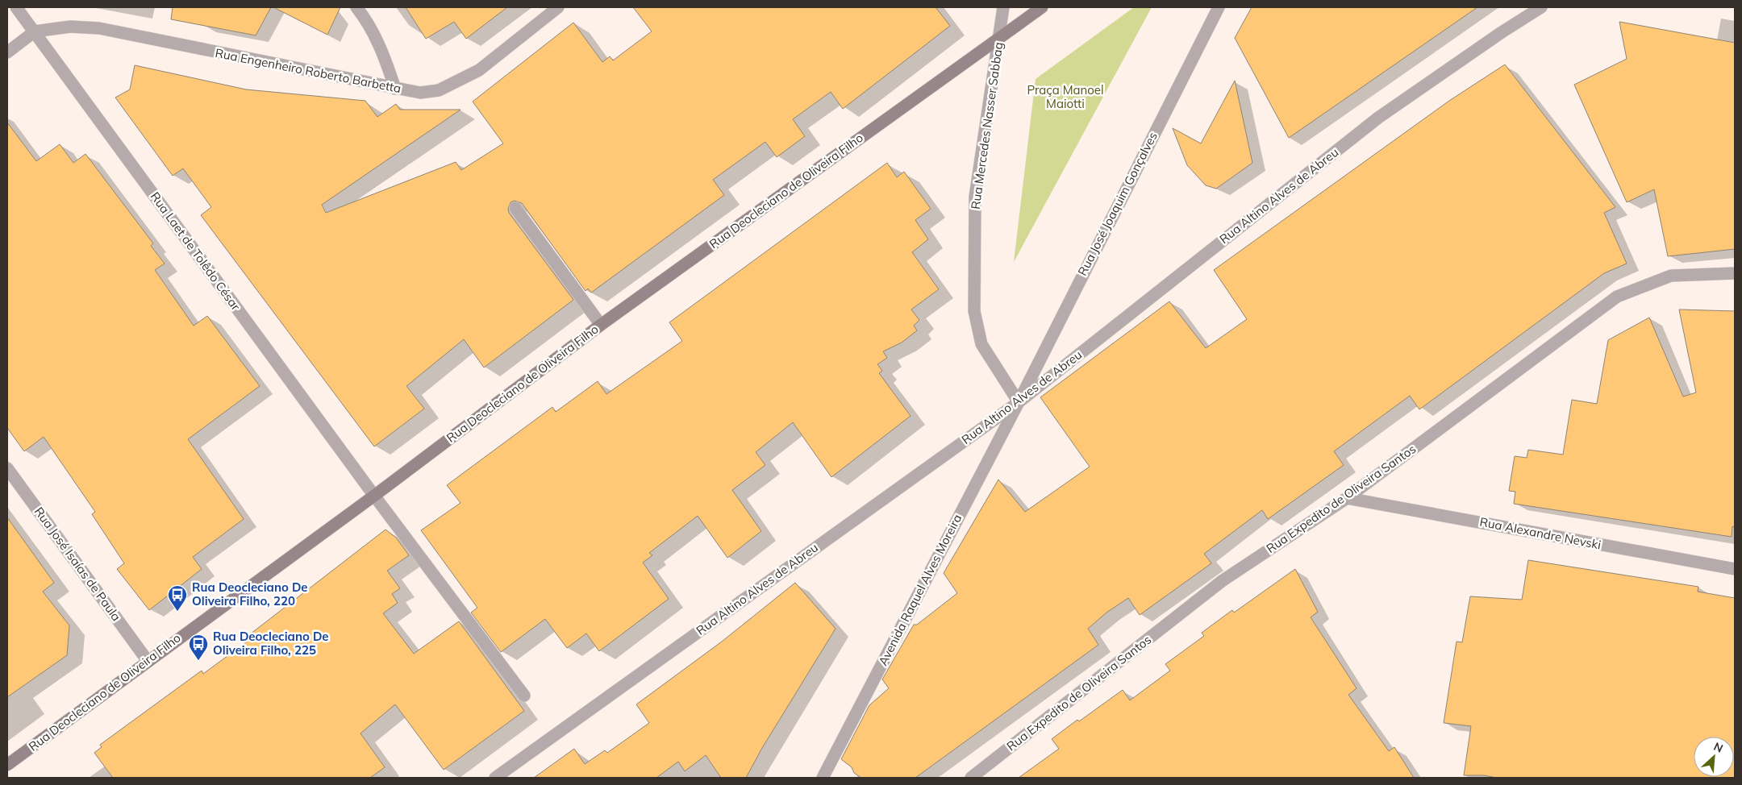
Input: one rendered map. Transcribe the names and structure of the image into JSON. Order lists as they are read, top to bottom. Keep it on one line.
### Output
{"streets":{"street":["Rua Engenheiro Roberto Barbetta","Rua Mercedes Nasser Sabbag","Rua Deocleciano de Oliveira Filho","Rua Altino Alves de Abreu","Rua José Joaquim Gonçalves","Rua Laet de Tolêdo César","Rua Expedito de Oliveira Santos","Rua Alexandre Nevski","Rua José Isaías de Paula","Avenida Raquel Alves Moreira"]},"crossings":[["Rua Engenheiro Roberto Barbetta","Rua Laet de Tolêdo César"],["Rua Mercedes Nasser Sabbag","Rua Deocleciano de Oliveira Filho"],["Rua Mercedes Nasser Sabbag","Rua Altino Alves de Abreu"],["Rua Mercedes Nasser Sabbag","Rua José Joaquim Gonçalves"],["Rua Mercedes Nasser Sabbag","Avenida Raquel Alves Moreira"],["Rua Deocleciano de Oliveira Filho","Rua Laet de Tolêdo César"],["Rua Deocleciano de Oliveira Filho","Rua José Isaías de Paula"],["Rua Altino Alves de Abreu","Rua José Joaquim Gonçalves"],["Rua Altino Alves de Abreu","Avenida Raquel Alves Moreira"],["Rua José Joaquim Gonçalves","Avenida Raquel Alves Moreira"],["Rua Expedito de Oliveira Santos","Rua Alexandre Nevski"]],"parks":["Praça Manoel Maiotti"],"places":{"bus stop":["Rua Deocleciano De Oliveira Filho, 220","Rua Deocleciano De Oliveira Filho, 225"]},"north":"top right"}
